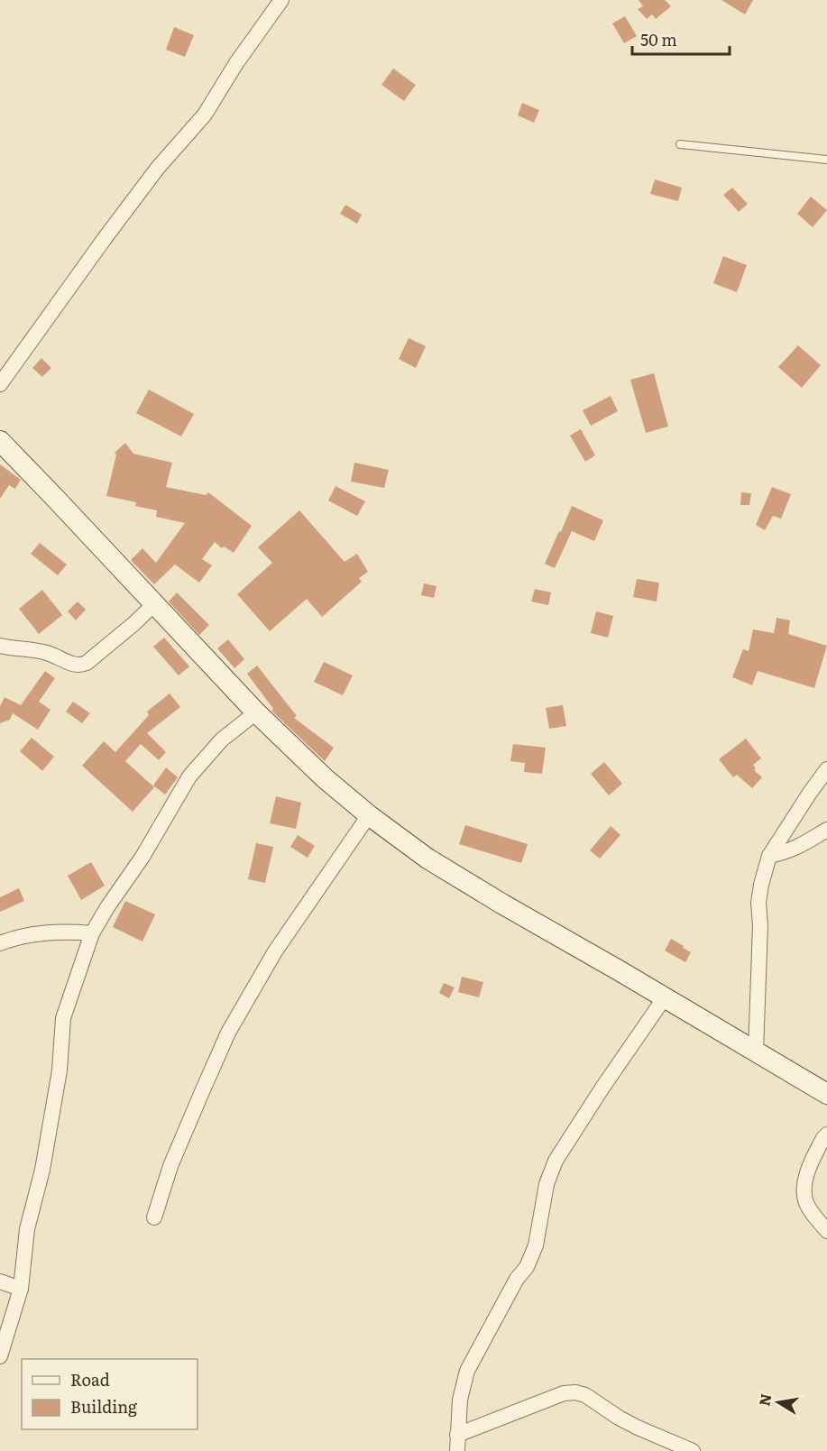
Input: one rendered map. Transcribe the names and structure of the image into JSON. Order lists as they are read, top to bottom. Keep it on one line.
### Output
{"legend":["Road","Building"],"scale_bar":"50 m","north":"left"}
